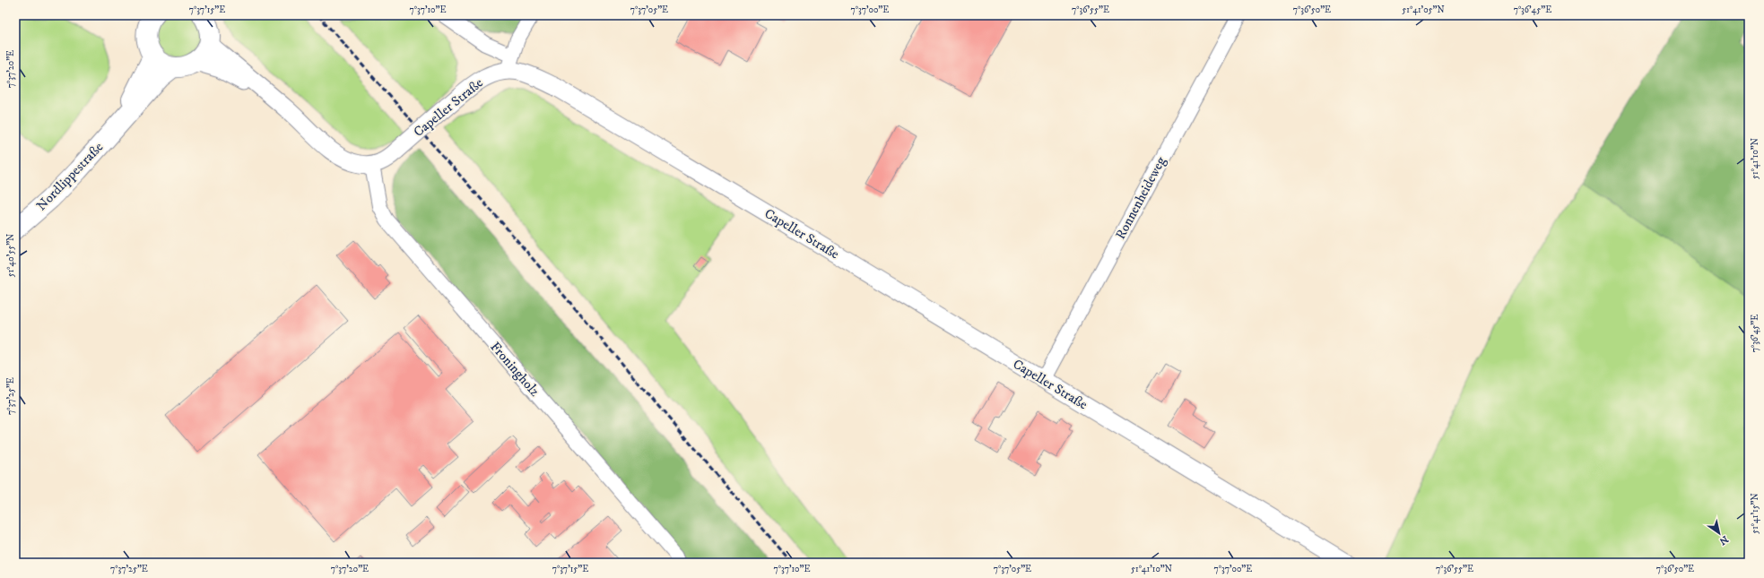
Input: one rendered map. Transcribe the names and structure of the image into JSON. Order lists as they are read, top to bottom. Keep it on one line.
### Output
{"streets":{"main road":["Nordlippestraße"],"street":["Capeller Straße","Ronnenheideweg","Froningholz"]},"crossings":[["Capeller Straße","Ronnenheideweg"],["Capeller Straße","Froningholz"]],"north":"bottom right","coordinates":["7°37'15\"E","7°37'10\"E","7°37'05\"E","7°37'00\"E","7°36'55\"E","7°36'50\"E","51°41'05\"N","7°36'45\"E","7°37'20\"E","51°41'10\"N","51°40'55\"N","7°37'25\"E","51°41'15\"N"]}
